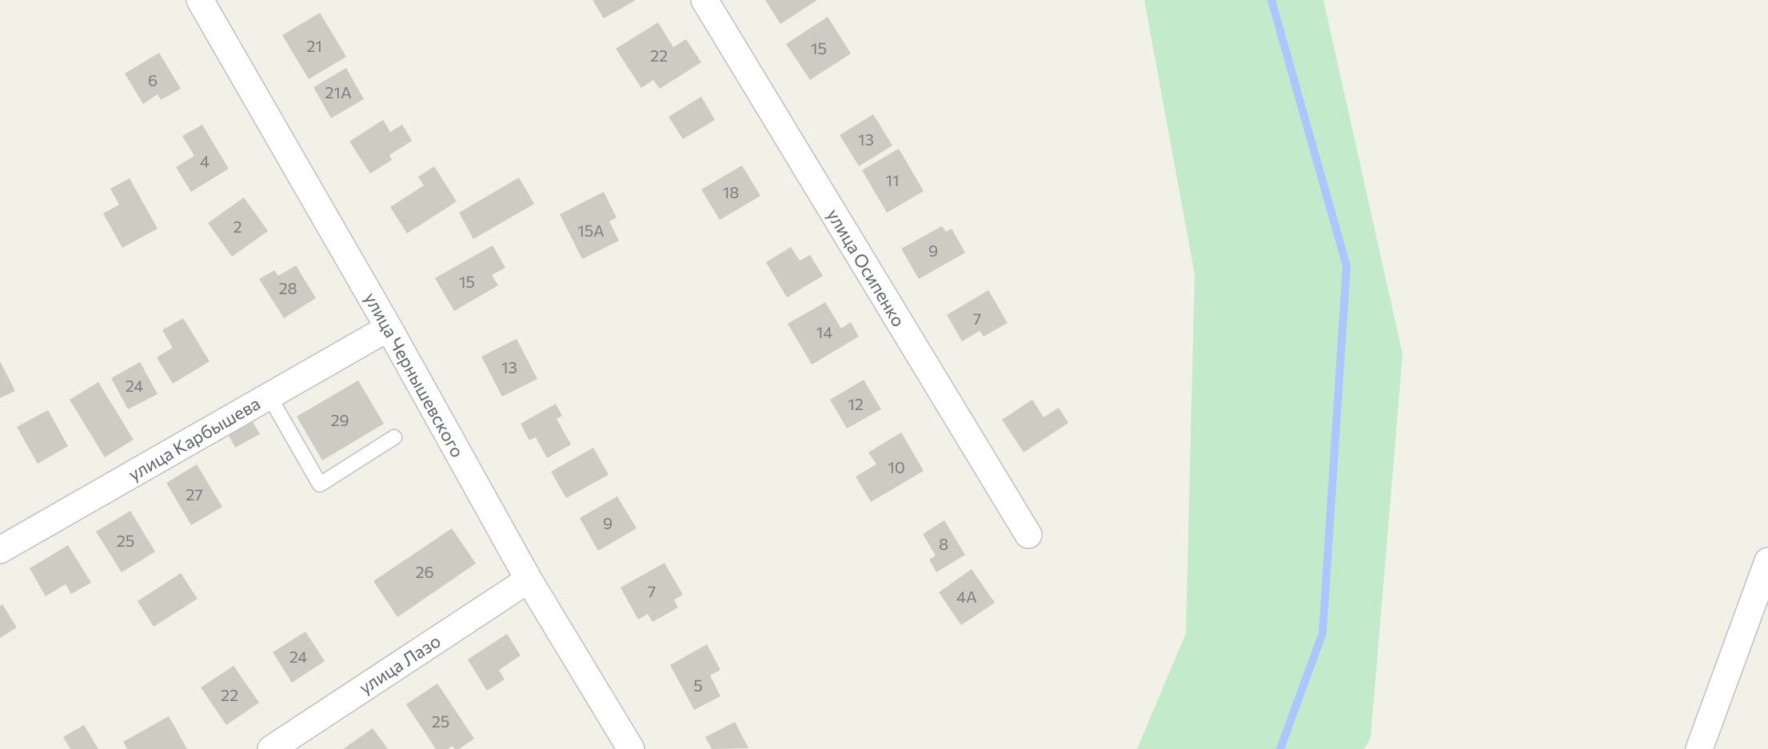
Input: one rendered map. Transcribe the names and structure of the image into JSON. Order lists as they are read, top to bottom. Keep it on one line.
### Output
{"streets":{"street":["улица Осипенко","улица Чернышевского","улица Карбышева","улица Лазо"]},"crossings":[["улица Чернышевского","улица Карбышева"],["улица Чернышевского","улица Лазо"]],"house_numbers":["21","15","22","6","21А","13","4","11","18","2","15А","9","15","28","7","14","13","24","12","29","10","27","9","25","8","26","7","4А","24","5","22","25"]}
